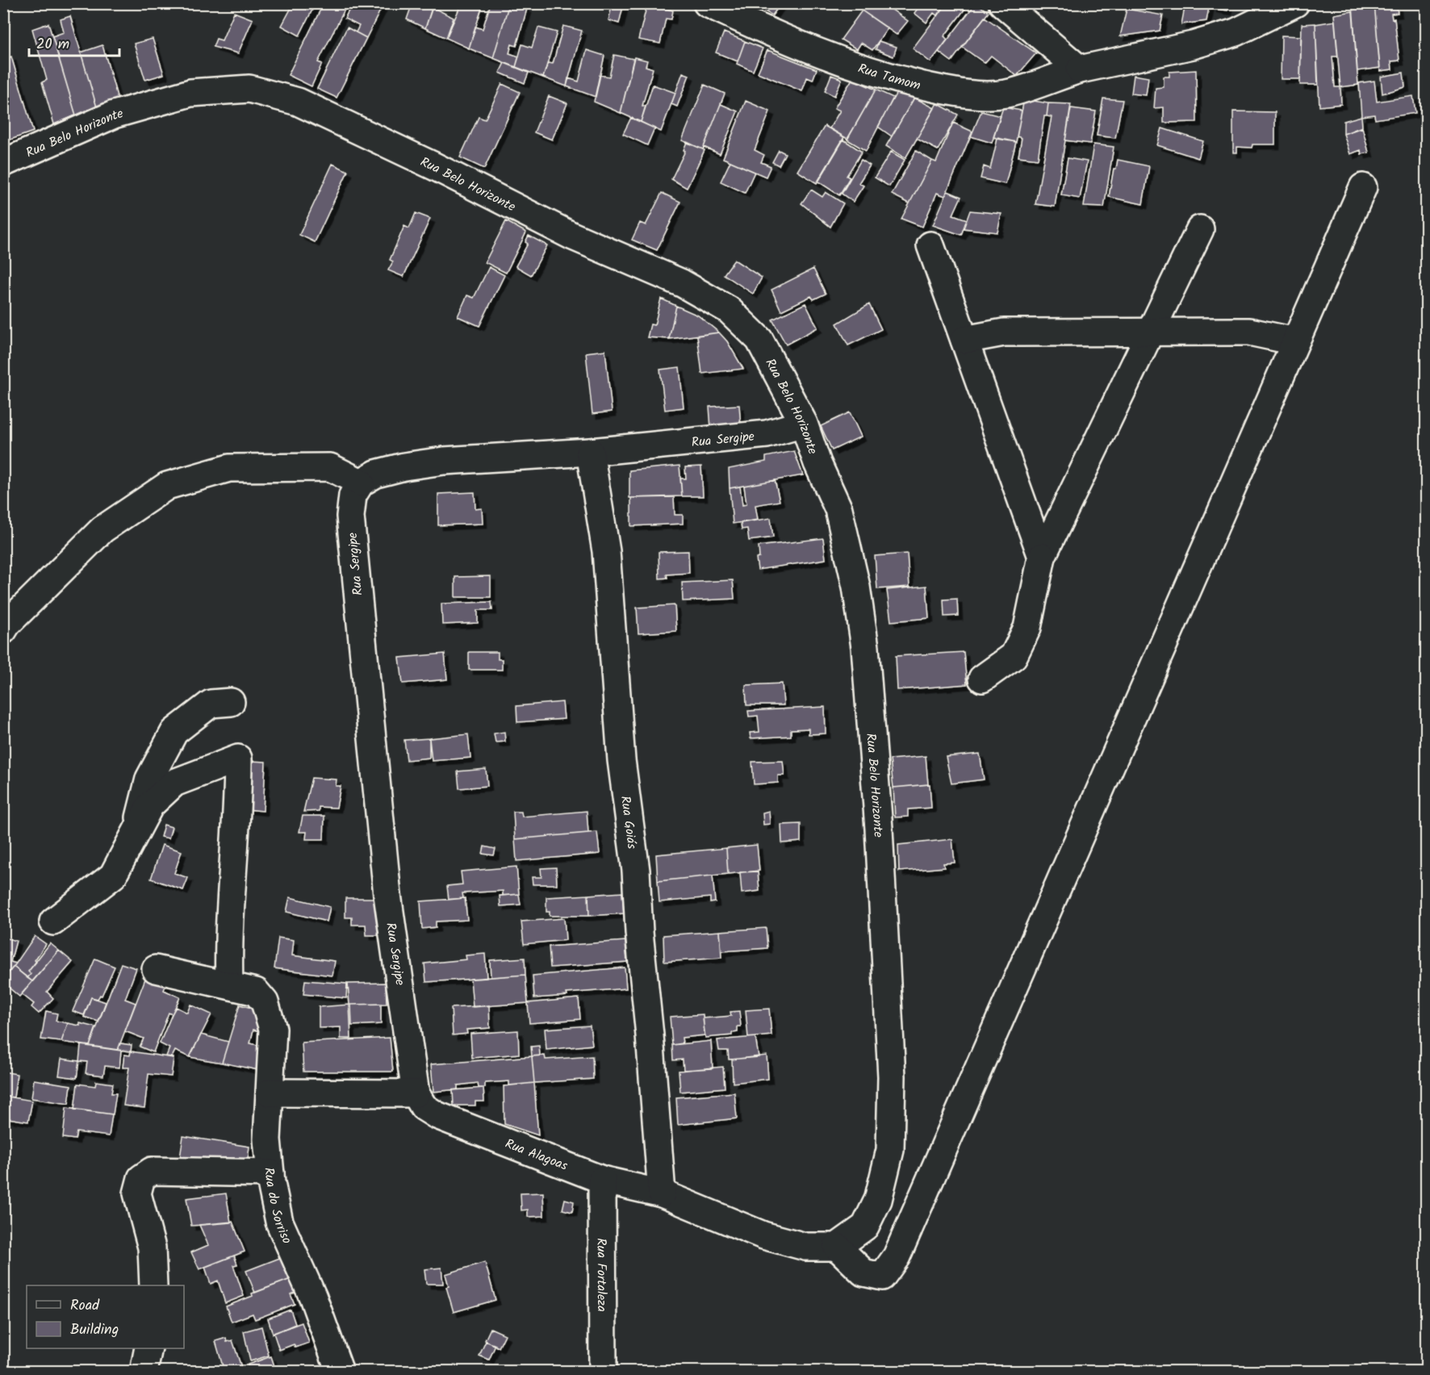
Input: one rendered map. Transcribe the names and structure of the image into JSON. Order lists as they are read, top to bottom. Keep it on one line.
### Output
{"streets":{"street":["Rua Tamom","Rua Belo Horizonte","Rua Sergipe","Rua Goiás","Rua Alagoas","Rua do Sorriso","Rua Fortaleza"]},"crossings":[["Rua Belo Horizonte","Rua Sergipe"],["Rua Belo Horizonte","Rua Alagoas"],["Rua Sergipe","Rua Goiás"],["Rua Sergipe","Rua Alagoas"],["Rua Goiás","Rua Alagoas"],["Rua Alagoas","Rua Fortaleza"]],"legend":["Road","Building"],"scale_bar":"20 m"}
